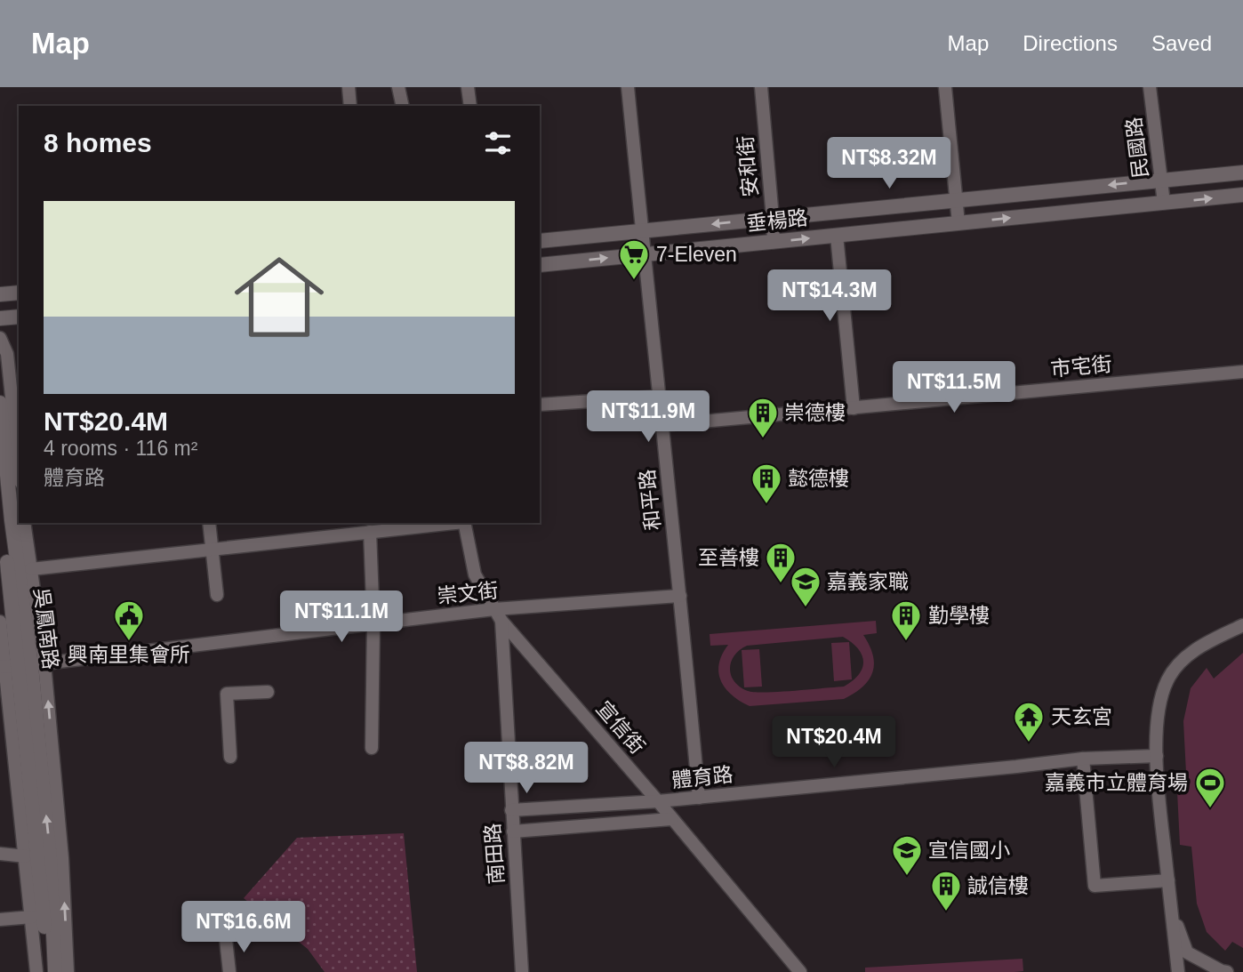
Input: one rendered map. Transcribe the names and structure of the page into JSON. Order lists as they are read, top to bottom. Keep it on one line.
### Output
{"streets":{"street":["民國路","安和街","垂楊路","市宅街","和平路","崇文街","吳鳳南路","宣信街","體育路","南田路"]},"crossings":[["民國路","垂楊路"],["安和街","垂楊路"],["垂楊路","和平路"],["市宅街","和平路"],["和平路","崇文街"],["和平路","體育路"],["崇文街","吳鳳南路"],["崇文街","宣信街"],["崇文街","南田路"],["宣信街","體育路"],["宣信街","南田路"],["體育路","南田路"]],"places":{"supermarket":["7-Eleven"],"building":["崇德樓","懿德樓","至善樓","勤學樓","誠信樓"],"school or university":["嘉義家職","宣信國小"],"public building":["興南里集會所"],"temple":["天玄宮"],"sports":["嘉義市立體育場"]},"page":{"header":"Map","nav":["Map","Directions","Saved"],"heading":"8 homes","price":["NT$8.32M","NT$14.3M","NT$11.5M","NT$11.9M","NT$11.1M","NT$20.4M","NT$8.82M","NT$16.6M"],"list":[{"name":"NT$20.4M","note":"4 rooms · 116 m² · 體育路"}]}}
